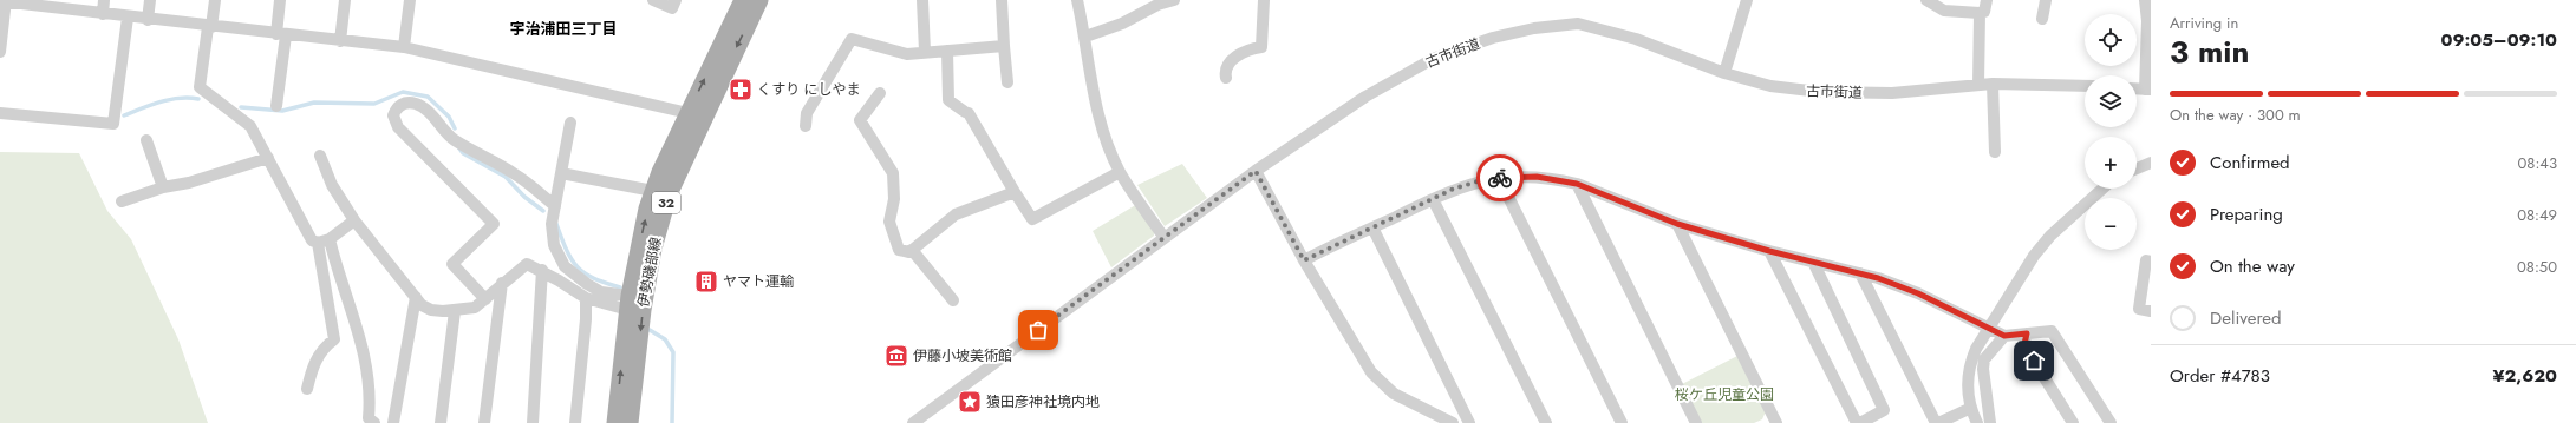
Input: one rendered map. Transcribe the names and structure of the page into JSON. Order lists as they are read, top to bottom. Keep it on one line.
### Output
{"streets":{"main road":["32","伊勢磯部線"],"street":["古市街道"]},"districts":["宇治浦田三丁目"],"parks":["桜ケ丘児童公園"],"places":{"pharmacy":["くすり にしやま"],"building":["ヤマト運輸"],"museum":["伊藤小坡美術館"],"place":["猿田彦神社境内地"]},"page":{"heading":["3 min","Arriving in","09:05–09:10"],"panel":["Order #4783","¥2,620"],"map_buttons":["+","−"],"bar":"On the way · 300 m","list":[["Confirmed","08:43"],["Preparing","08:49"],["On the way","08:50"],"Delivered"]}}
